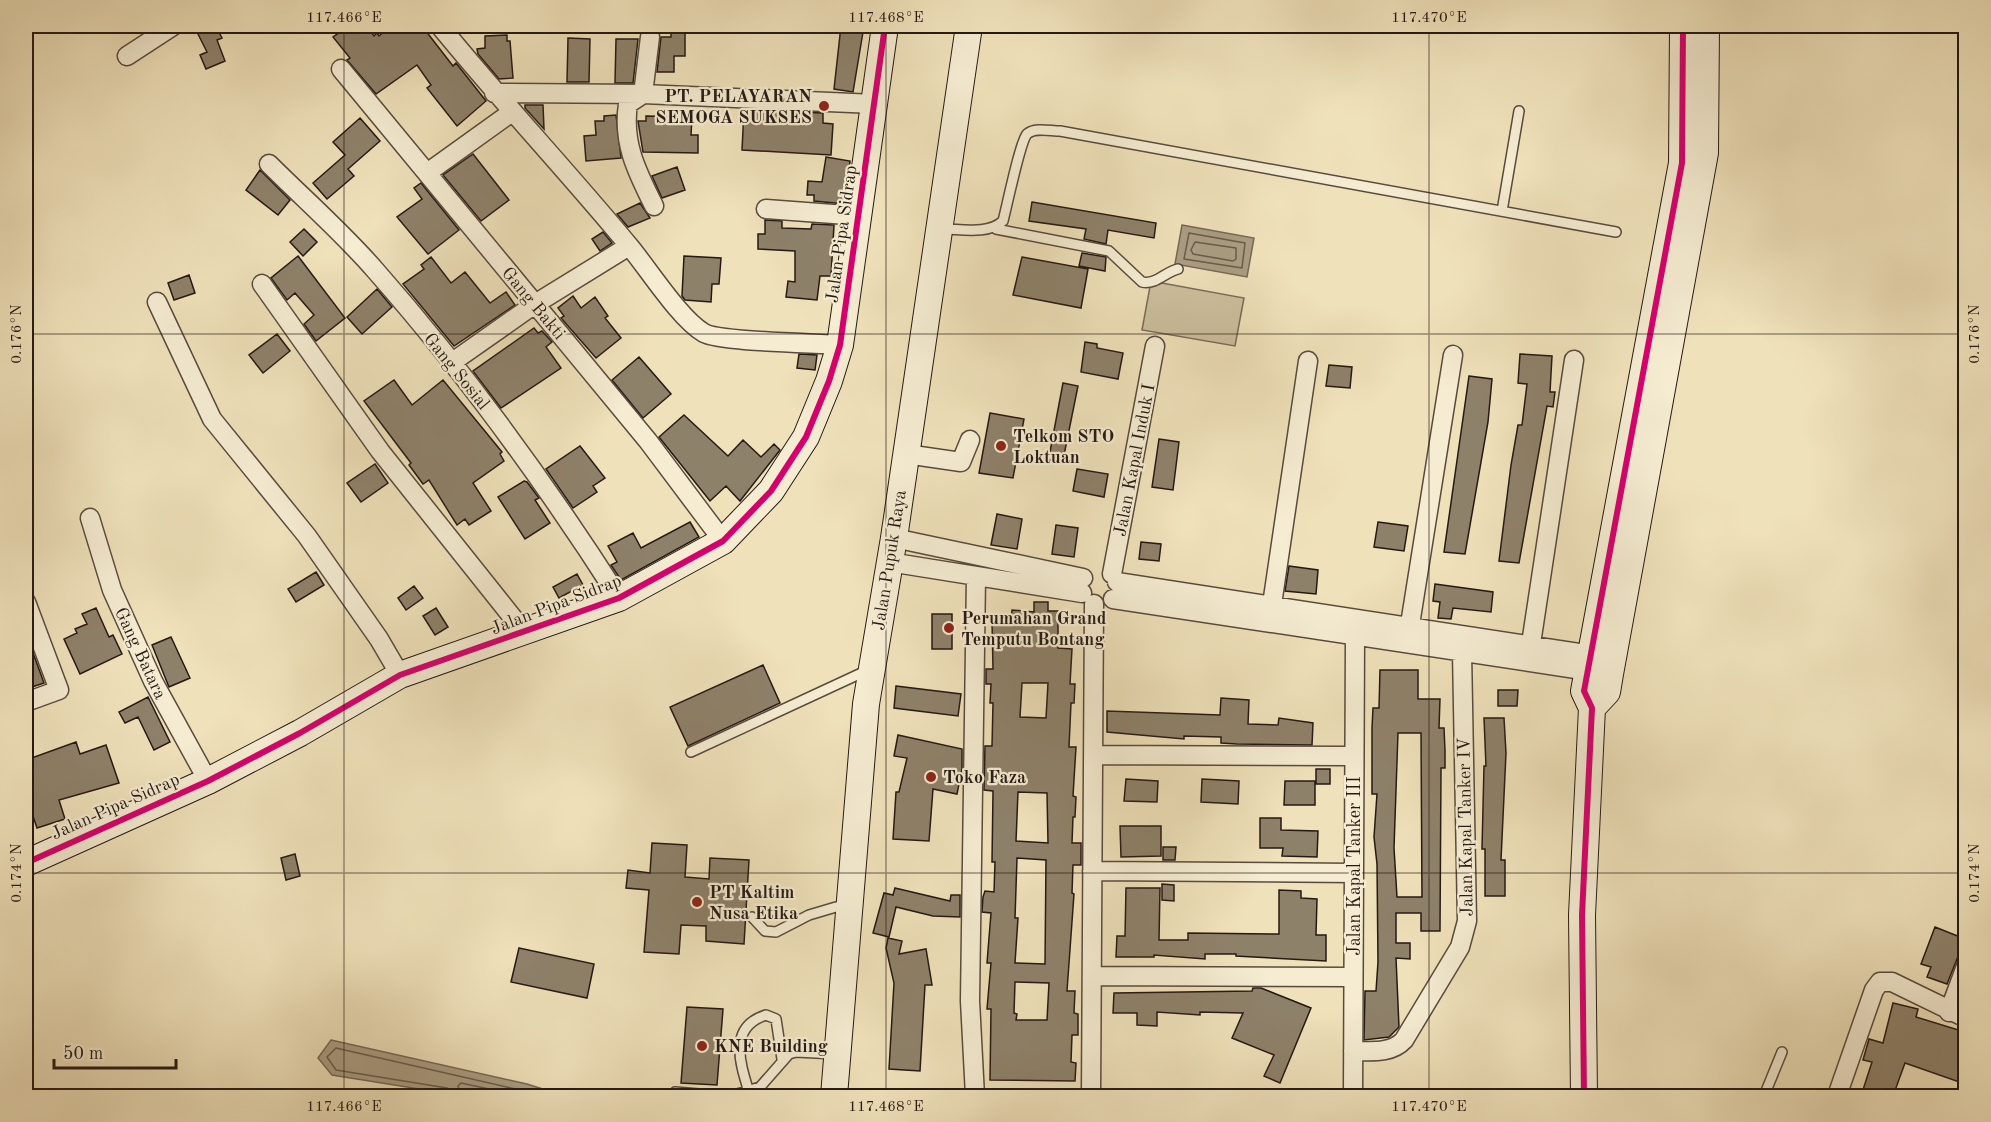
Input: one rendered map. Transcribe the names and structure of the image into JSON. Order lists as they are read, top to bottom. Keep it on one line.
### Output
{"streets":{"street":["Jalan Pipa Sidrap","Gang Bakti","Gang Sosial","Jalan Kapal Induk I","Jalan Pupuk Raya","Gang Batara","Jalan Kapal Tanker IV","Jalan Kapal Tanker III"]},"crossings":[["Jalan Pipa Sidrap","Gang Bakti"],["Jalan Pipa Sidrap","Gang Sosial"],["Jalan Pipa Sidrap","Gang Batara"],["Jalan Kapal Tanker IV","Jalan Kapal Tanker III"]],"places":["PT. PELAYARAN SEMOGA SUKSES","Telkom STO Loktuan","Perumahan Grand Temputu Bontang","Toko Faza","PT Kaltim Nusa Etika","KNE Building"],"scale_bar":"50 m","coordinates":["117.466°E","117.468°E","117.470°E","0.176°N","0.174°N"]}
